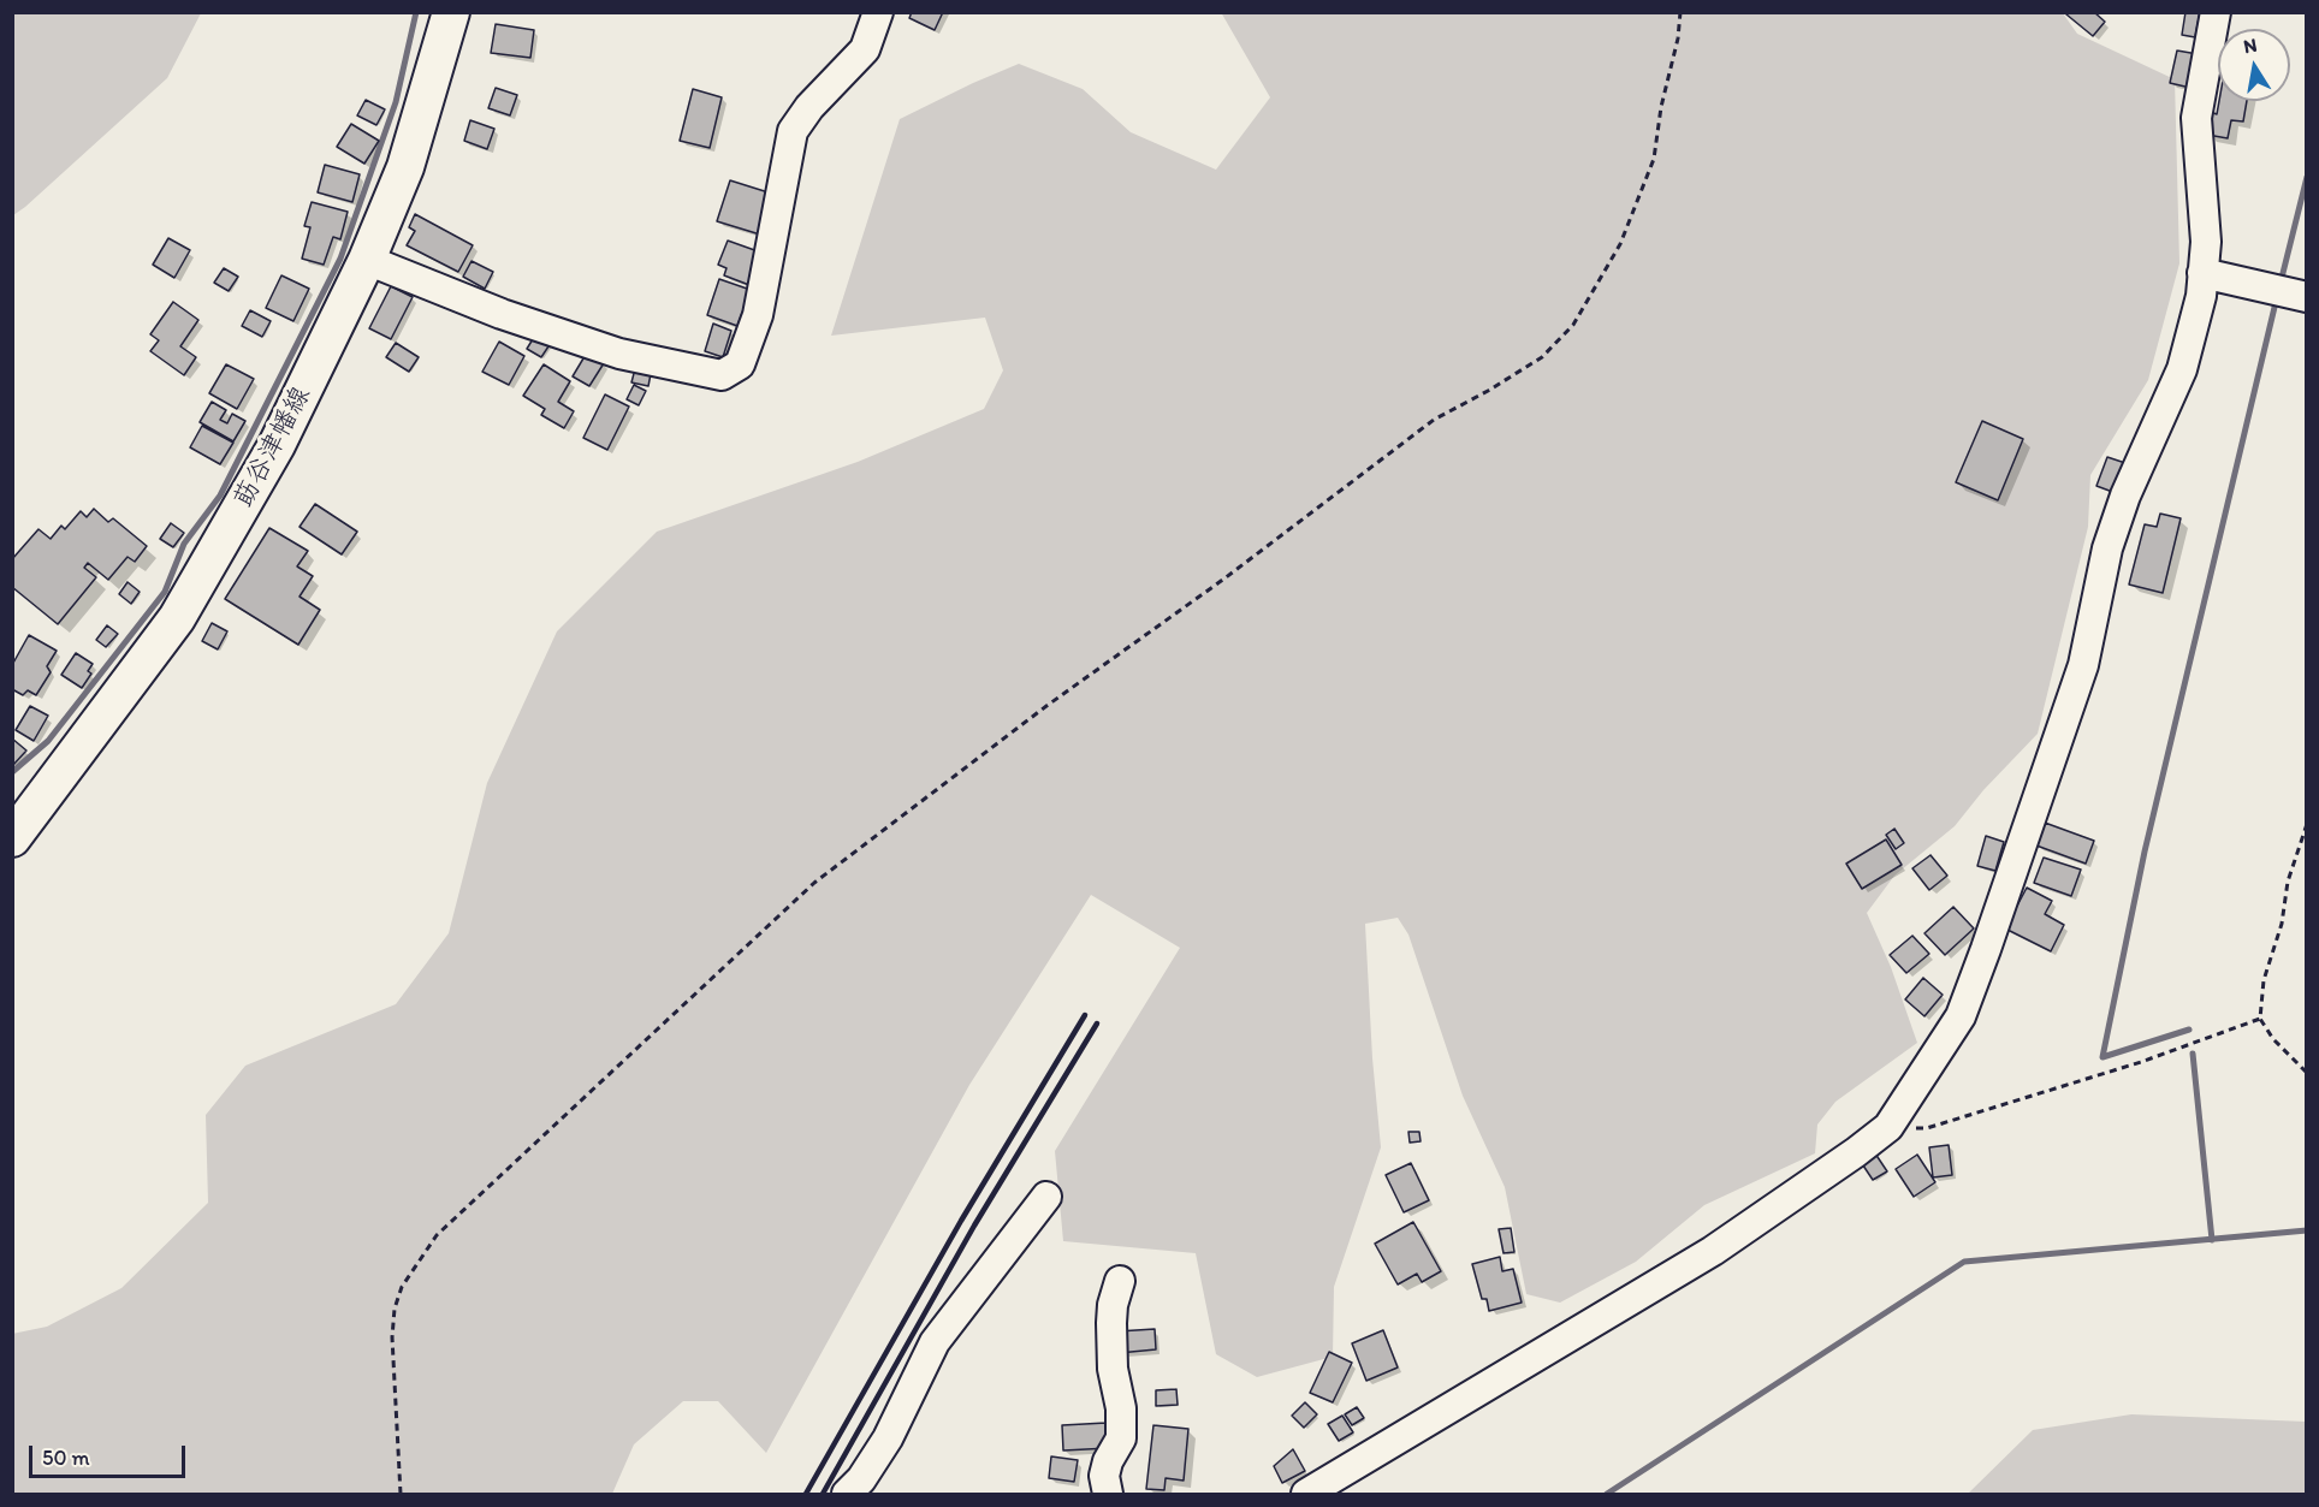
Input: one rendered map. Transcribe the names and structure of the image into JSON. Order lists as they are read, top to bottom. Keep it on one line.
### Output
{"streets":{"main road":["莇谷津幡線"]},"scale_bar":"50 m","north":"top"}
